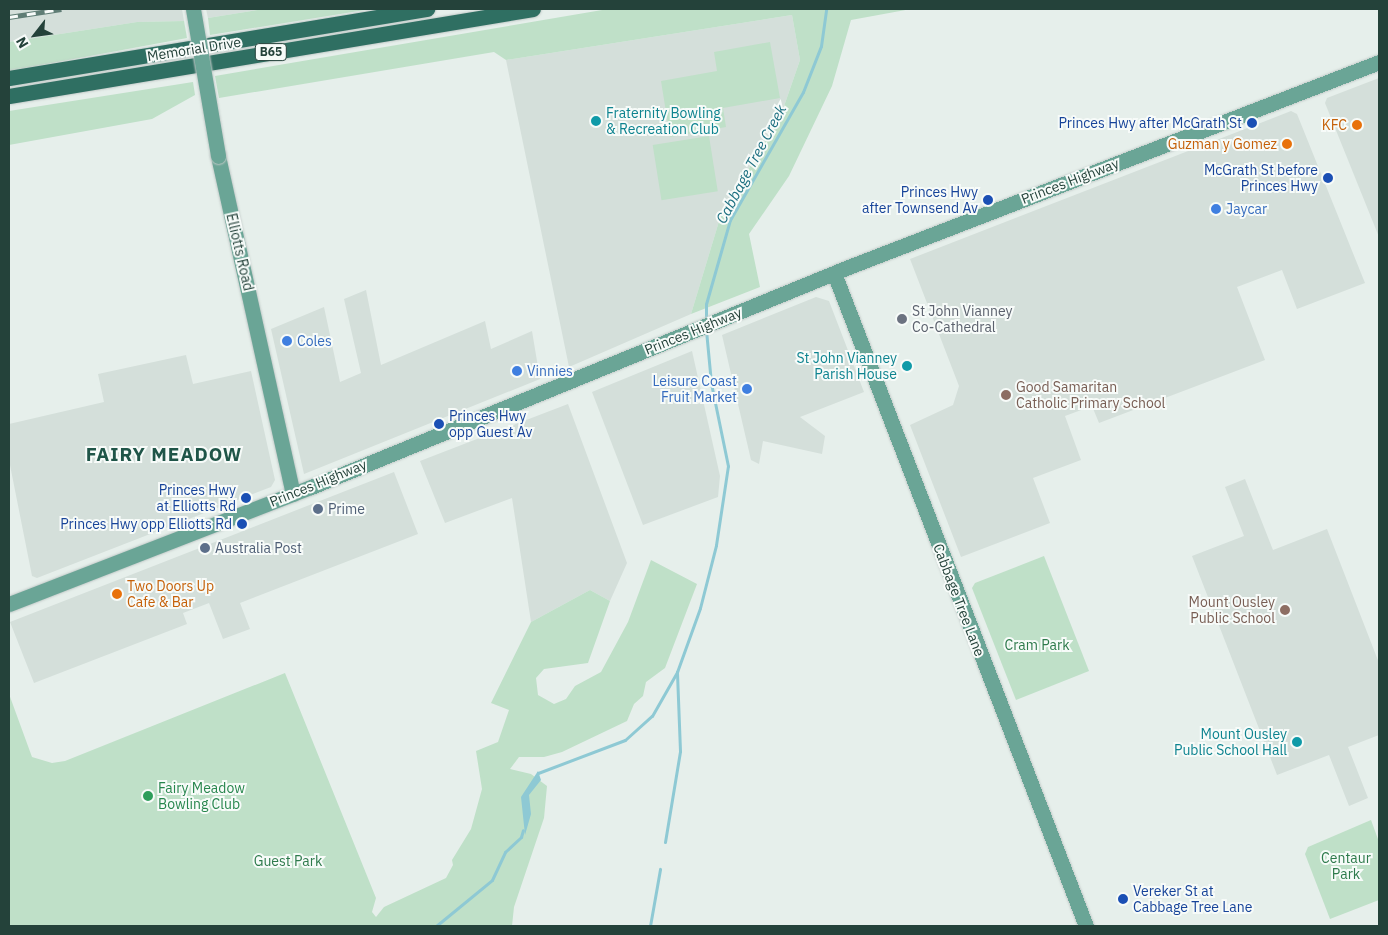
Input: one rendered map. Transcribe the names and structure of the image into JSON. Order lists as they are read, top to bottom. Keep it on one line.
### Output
{"streets":{"highway":["Memorial Drive","B65"],"main road":["Princes Highway","Elliotts Road","Cabbage Tree Lane"]},"crossings":[["Princes Highway","Elliotts Road"],["Princes Highway","Cabbage Tree Lane"]],"districts":["FAIRY MEADOW"],"water":["Cabbage Tree Creek"],"parks":["Cram Park","Centaur Park","Guest Park"],"places":["Fraternity Bowling & Recreation Club","Princes Hwy after McGrath St","KFC","Guzman y Gomez","McGrath St before Princes Hwy","Princes Hwy after Townsend Av","Jaycar","St John Vianney Co-Cathedral","Coles","St John Vianney Parish House","Vinnies","Leisure Coast Fruit Market","Good Samaritan Catholic Primary School","Princes Hwy opp Guest Av","Princes Hwy at Elliotts Rd","Prime","Princes Hwy opp Elliotts Rd","Australia Post","Two Doors Up Cafe & Bar","Mount Ousley Public School","Mount Ousley Public School Hall","Fairy Meadow Bowling Club","Vereker St at Cabbage Tree Lane"],"north":"bottom left"}
